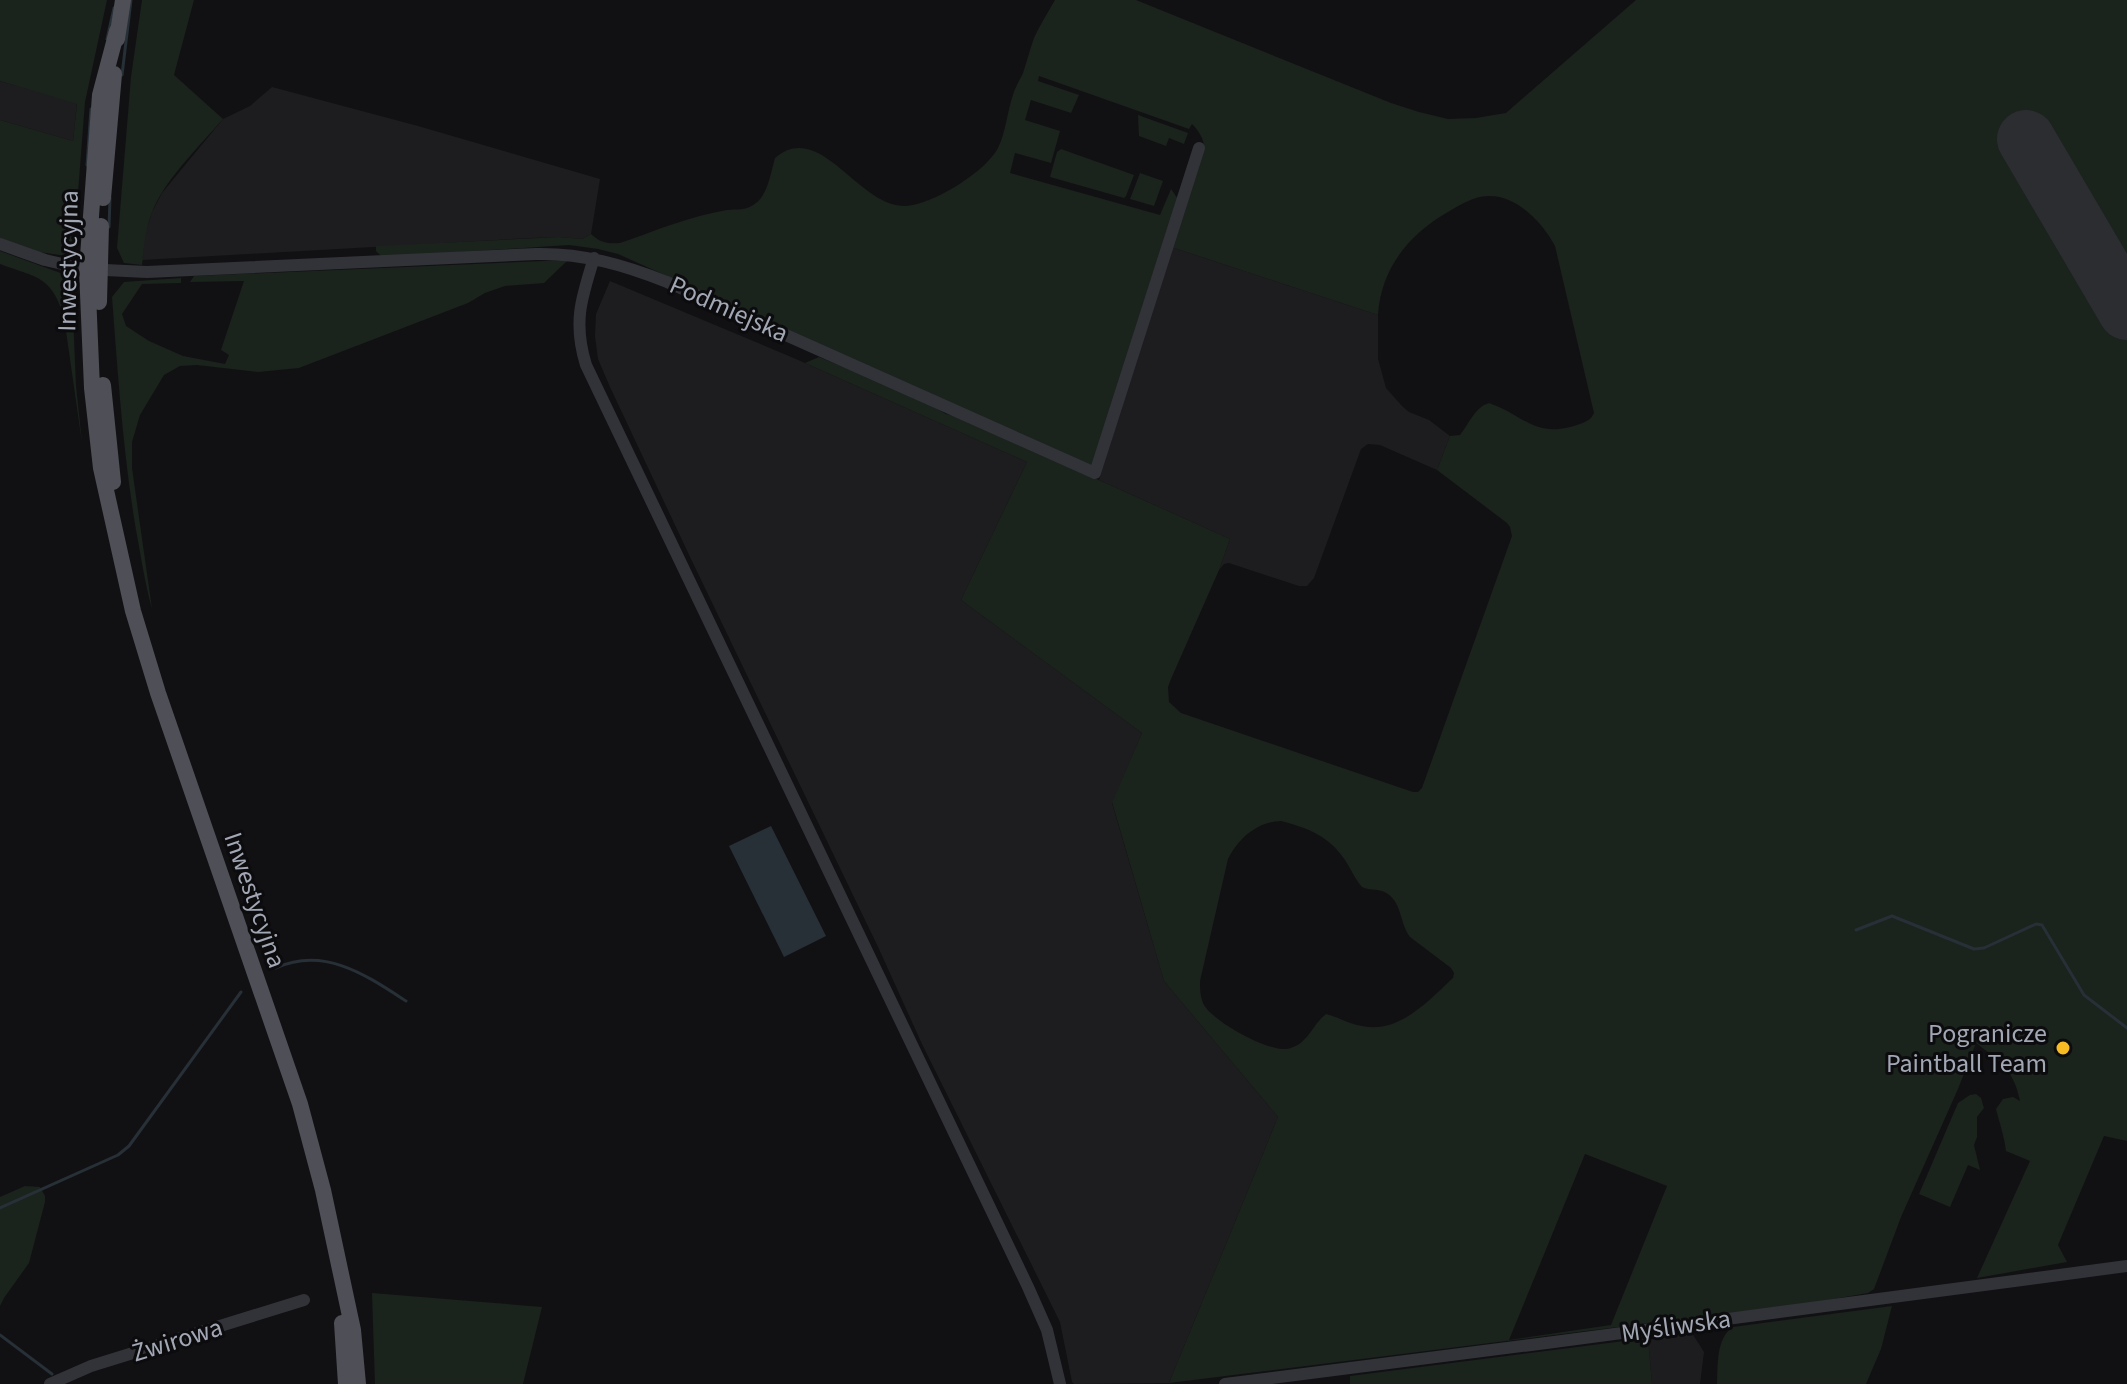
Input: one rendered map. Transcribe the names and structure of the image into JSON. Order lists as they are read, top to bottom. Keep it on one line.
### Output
{"streets":{"main road":["Inwestycyjna"],"street":["Podmiejska","Myśliwska","Żwirowa"]},"crossings":[["Inwestycyjna","Podmiejska"]],"places":["Pogranicze Paintball Team"]}
